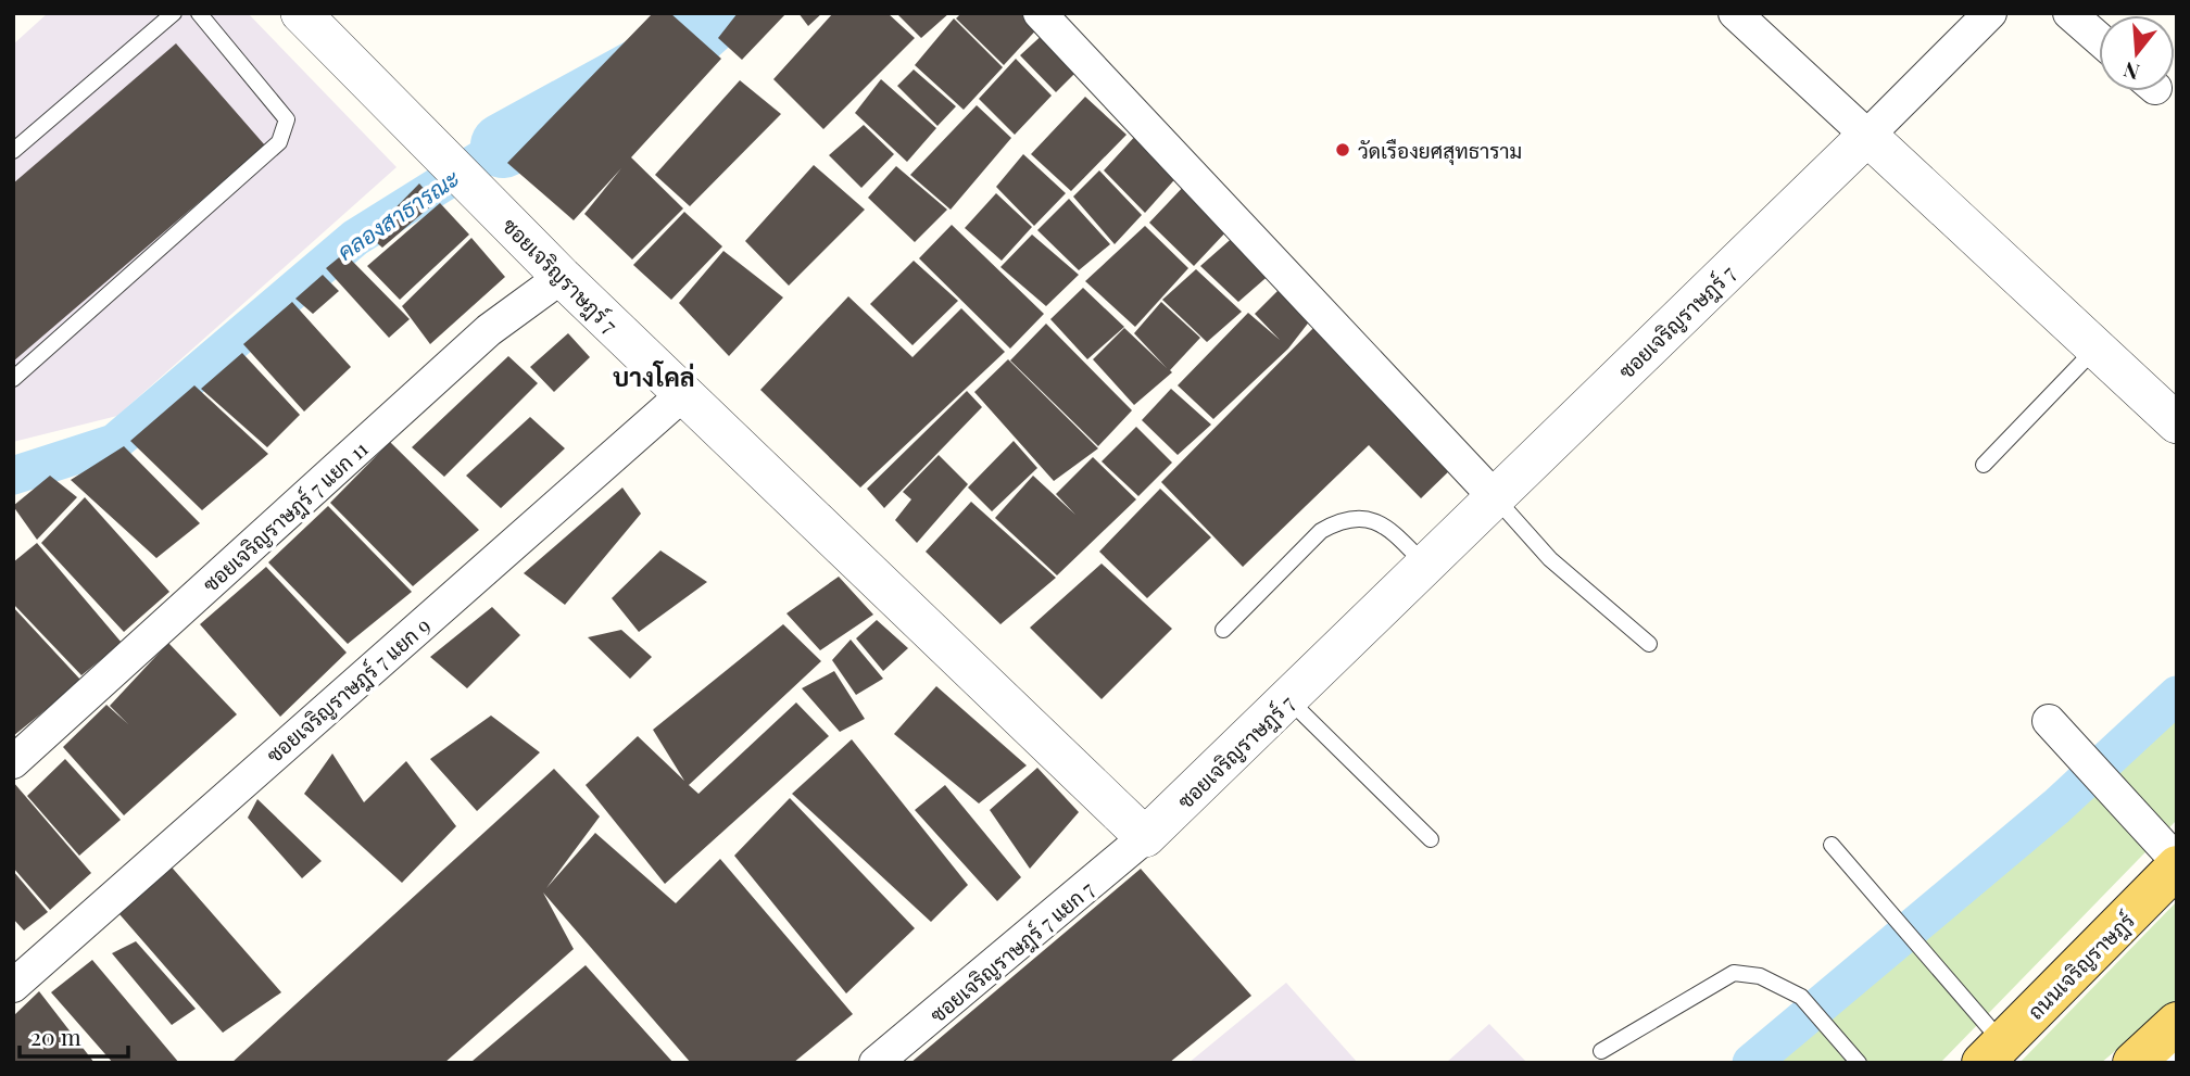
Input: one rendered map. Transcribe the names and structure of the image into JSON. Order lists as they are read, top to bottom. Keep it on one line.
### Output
{"streets":{"main road":["ถนนเจริญราษฎร์"],"street":["ซอยเจริญราษฎร์ 7","ซอยเจริญราษฎร์ 7 แยก 11","ซอยเจริญราษฎร์ 7 แยก 9","ซอยเจริญราษฎร์ 7 แยก 7"]},"crossings":[["ซอยเจริญราษฎร์ 7","ซอยเจริญราษฎร์ 7 แยก 11"],["ซอยเจริญราษฎร์ 7","ซอยเจริญราษฎร์ 7 แยก 9"],["ซอยเจริญราษฎร์ 7","ซอยเจริญราษฎร์ 7 แยก 7"]],"districts":["บางโคล่"],"water":["คลองสาธารณะ"],"places":["วัดเรืองยศสุทธาราม"],"scale_bar":"20 m","north":"bottom"}
